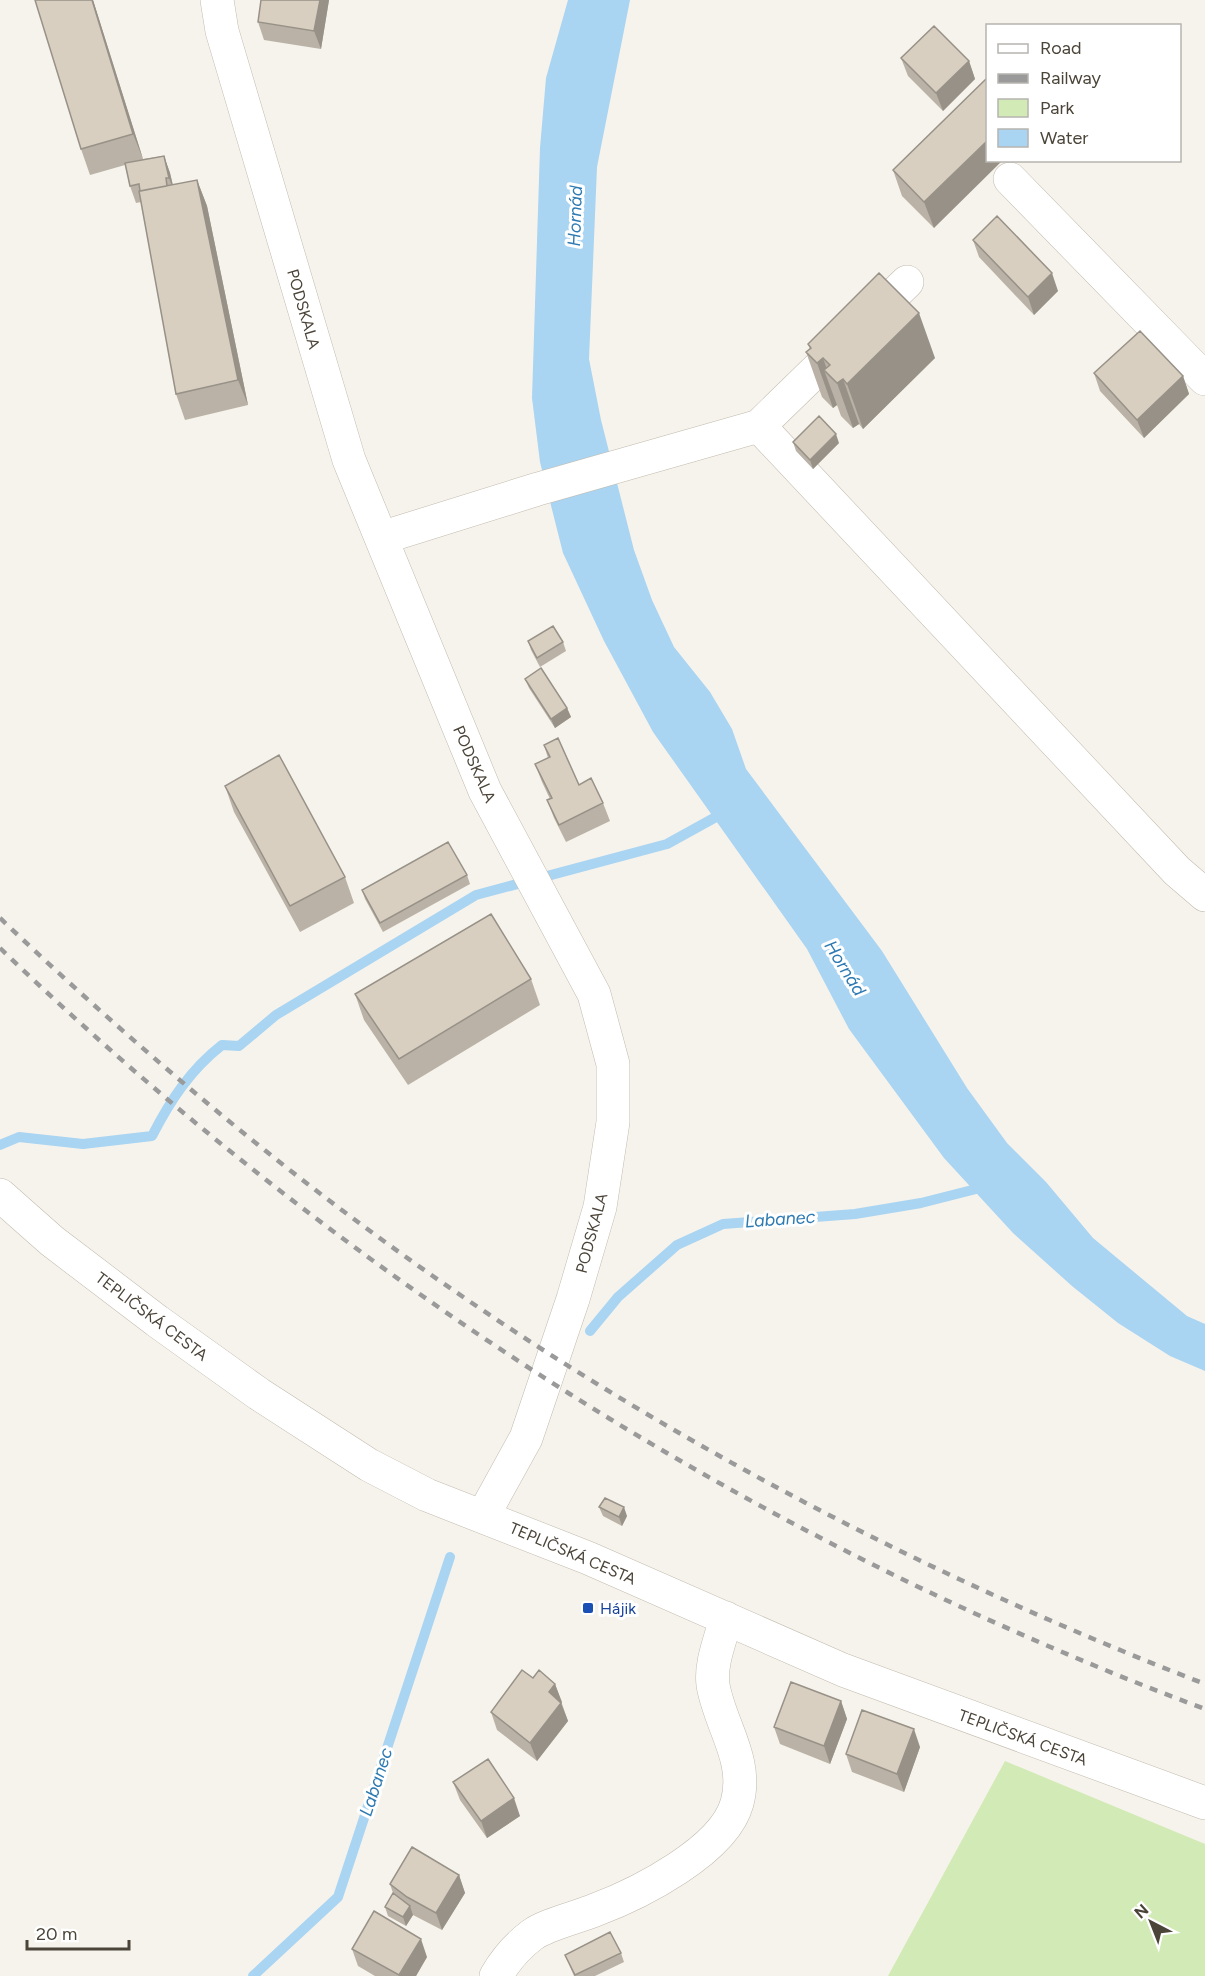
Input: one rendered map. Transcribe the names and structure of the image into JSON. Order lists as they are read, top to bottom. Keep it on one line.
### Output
{"streets":{"street":["PODSKALA","TEPLIČSKÁ CESTA"]},"crossings":[["PODSKALA","TEPLIČSKÁ CESTA"]],"water":["Hornád","Labanec"],"places":{"transit":["Hájik"]},"legend":["Road","Railway","Park","Water"],"scale_bar":"20 m","north":"top left"}
